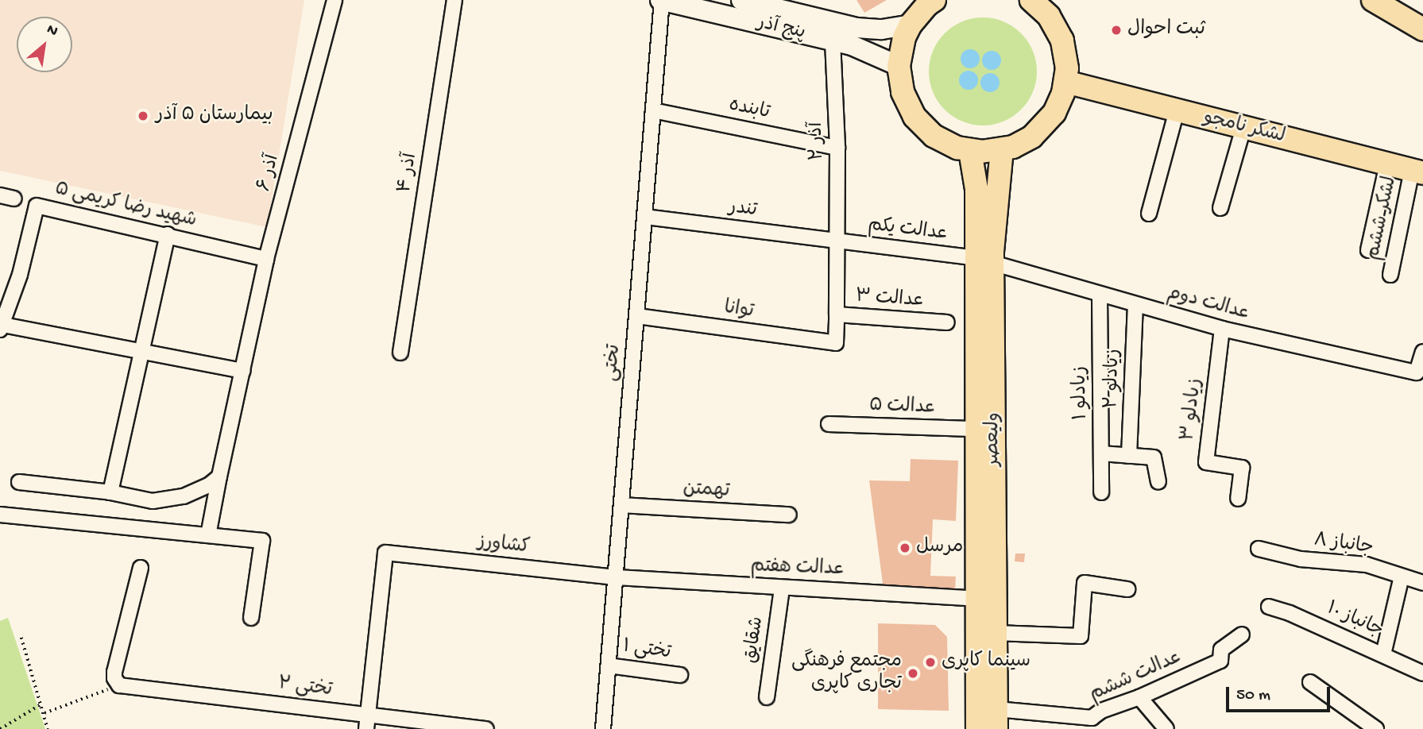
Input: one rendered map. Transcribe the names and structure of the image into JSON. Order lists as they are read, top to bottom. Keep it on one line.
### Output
{"streets":{"main road":["پنج آذر","لشکر نامجو","ولیعصر"],"street":["تابنده","۲ آذر","آذر ۶","آذر ۴","شهید رضا کریمی ۵","تندر","لشکر ششم","عدالت یکم","عدالت ۳","عدالت دوم","توانا","تختی","زیادلو ۲","زیادلو ۱","عدالت ۵","زیادلو ۳","تهمتن","جانباز ۸","کشاورز","عدالت هفتم","۱۰ جانباز","شقایق","۱ تختی","عدالت ششم","تختی ۲"]},"crossings":[["پنج آذر","۲ آذر"],["پنج آذر","تختی"],["تابنده","۲ آذر"],["تابنده","تختی"],["لشکر نامجو","لشکر ششم"],["۲ آذر","تندر"],["۲ آذر","عدالت یکم"],["۲ آذر","عدالت ۳"],["آذر ۶","شهید رضا کریمی ۵"],["تندر","عدالت یکم"],["تندر","عدالت ۳"],["تندر","تختی"],["عدالت یکم","عدالت ۳"],["عدالت یکم","عدالت دوم"],["عدالت یکم","ولیعصر"],["عدالت ۳","توانا"],["عدالت دوم","زیادلو ۲"],["عدالت دوم","زیادلو ۱"],["عدالت دوم","زیادلو ۳"],["عدالت دوم","ولیعصر"],["توانا","تختی"],["تختی","تهمتن"],["تختی","کشاورز"],["تختی","عدالت هفتم"],["تختی","۱ تختی"],["عدالت ۵","ولیعصر"],["ولیعصر","عدالت هفتم"],["ولیعصر","عدالت ششم"],["کشاورز","عدالت هفتم"],["کشاورز","تختی ۲"],["عدالت هفتم","شقایق"]],"places":["ثبت احوال","بیمارستان ۵ آذر","مرسل","سینما کاپری","مجتمع فرهنگی تجاری کاپری"],"scale_bar":"50 m","north":"top right"}
